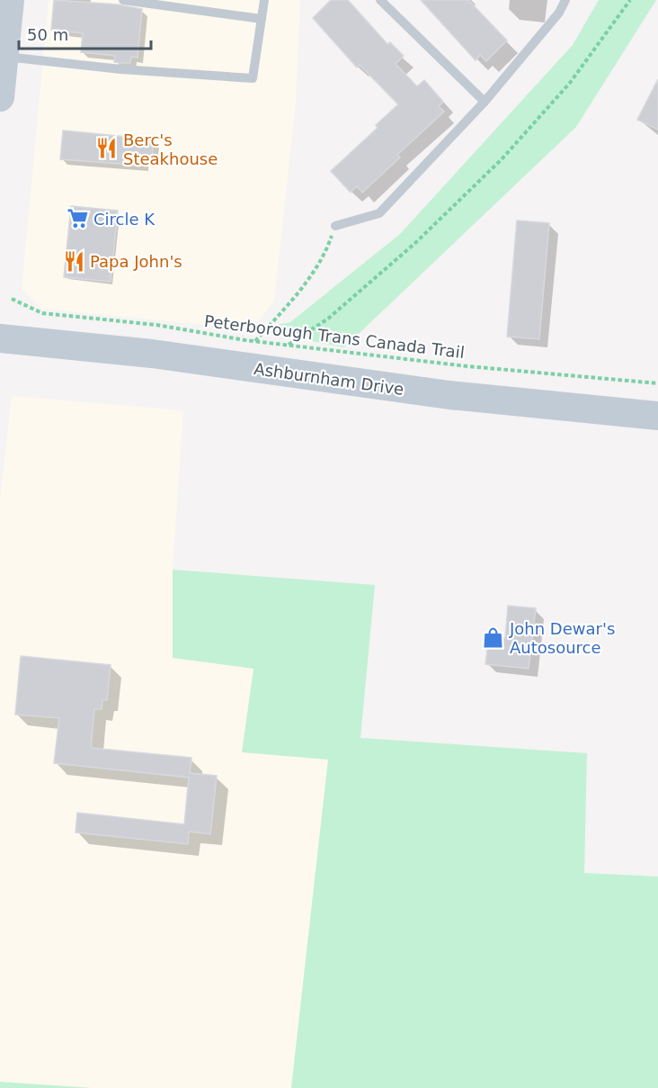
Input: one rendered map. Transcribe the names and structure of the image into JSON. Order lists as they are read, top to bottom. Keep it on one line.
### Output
{"streets":{"main road":["Ashburnham Drive"],"path":["Peterborough Trans Canada Trail"]},"crossings":[["Peterborough Trans Canada Trail","Ashburnham Drive"]],"places":{"restaurant":["Berc's Steakhouse","Papa John's"],"supermarket":["Circle K"],"shop":["John Dewar's Autosource"]},"scale_bar":"50 m"}
